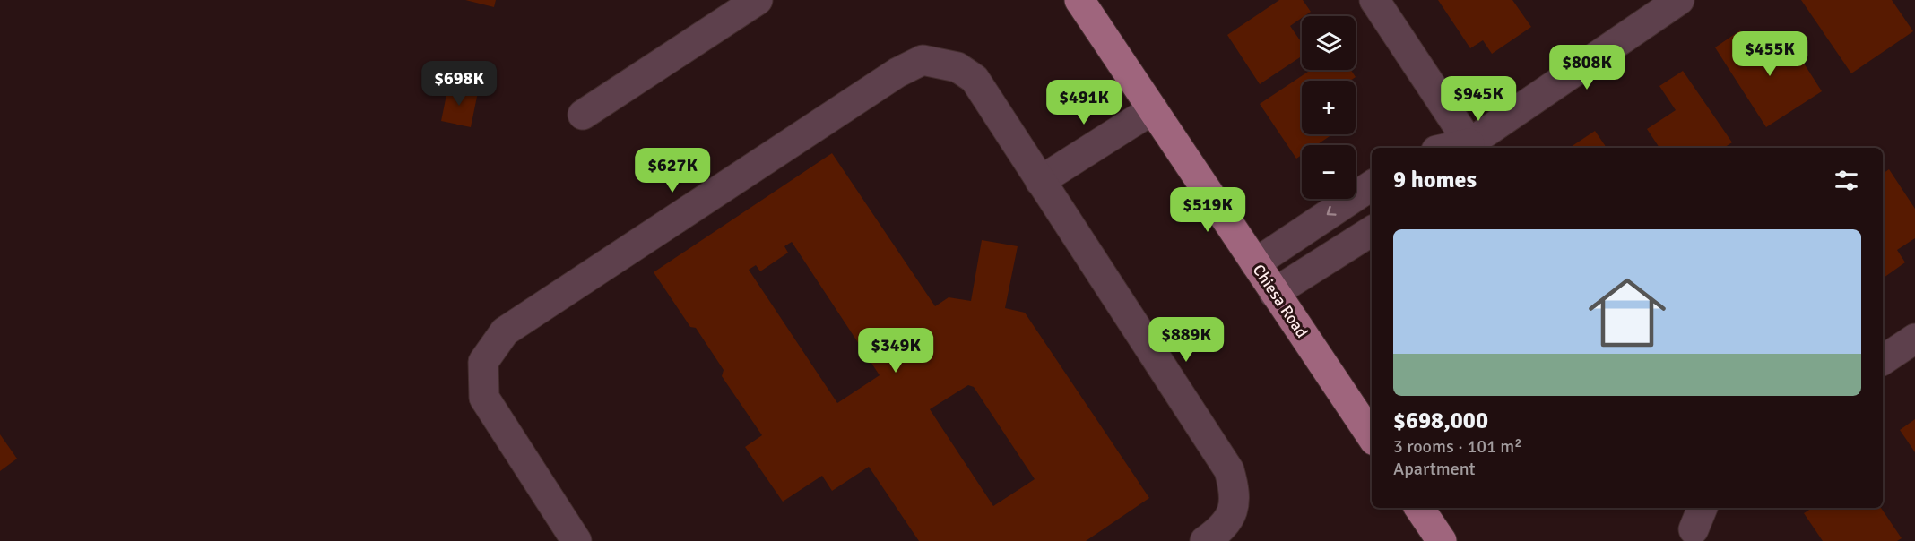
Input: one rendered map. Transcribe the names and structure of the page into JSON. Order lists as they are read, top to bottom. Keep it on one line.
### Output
{"streets":{"main road":["Chiesa Road"]},"page":{"map_buttons":["+","−"],"price":["$455K","$808K","$698K","$945K","$491K","$627K","$519K","$889K","$349K"],"heading":"9 homes","list":[{"name":"$698,000","note":"3 rooms · 101 m² · Apartment"}]}}
